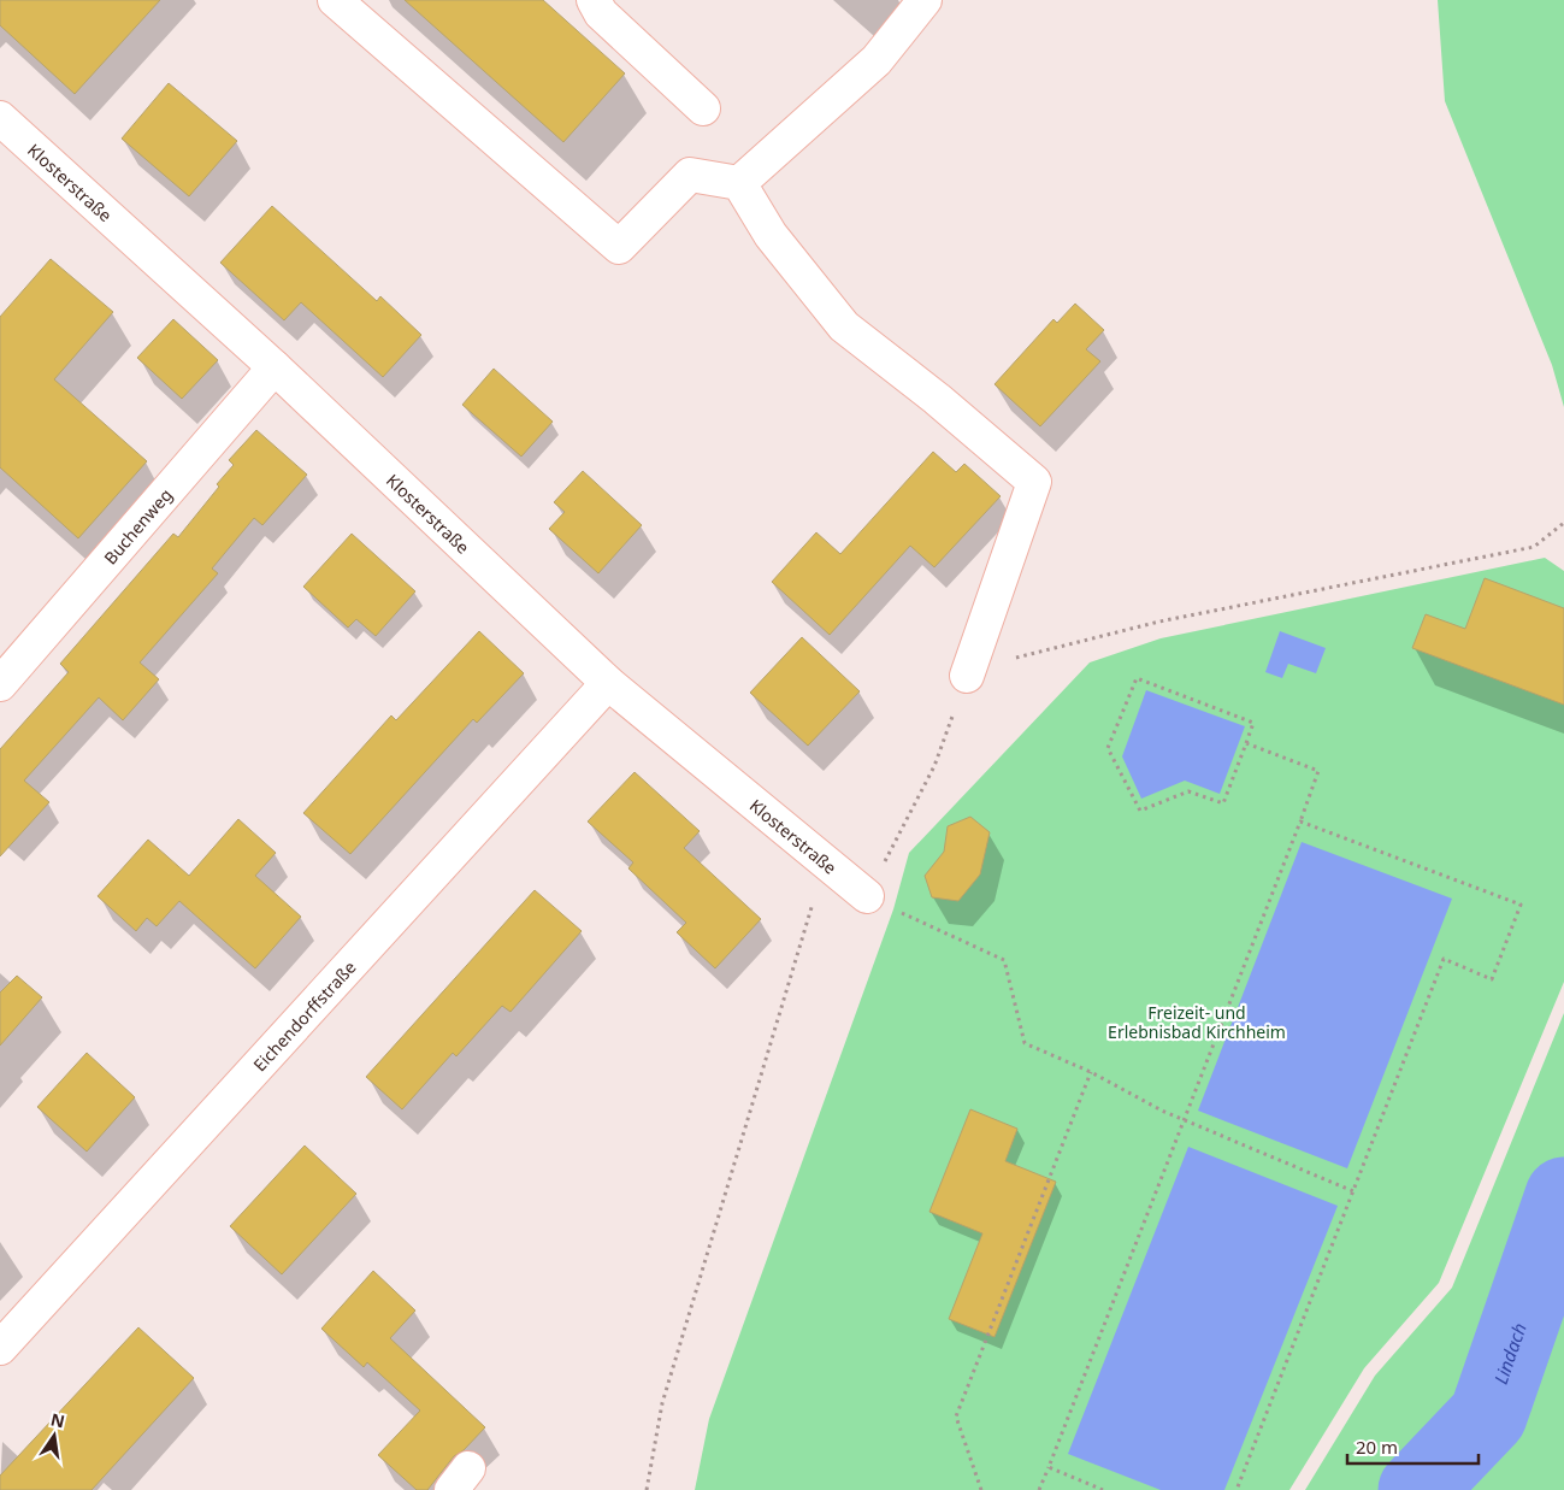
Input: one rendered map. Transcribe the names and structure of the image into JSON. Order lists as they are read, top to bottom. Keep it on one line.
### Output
{"streets":{"street":["Klosterstraße","Buchenweg","Eichendorffstraße"]},"crossings":[["Klosterstraße","Buchenweg"],["Klosterstraße","Eichendorffstraße"]],"water":["Lindach"],"parks":["Freizeit- und Erlebnisbad Kirchheim"],"scale_bar":"20 m","north":"top"}
